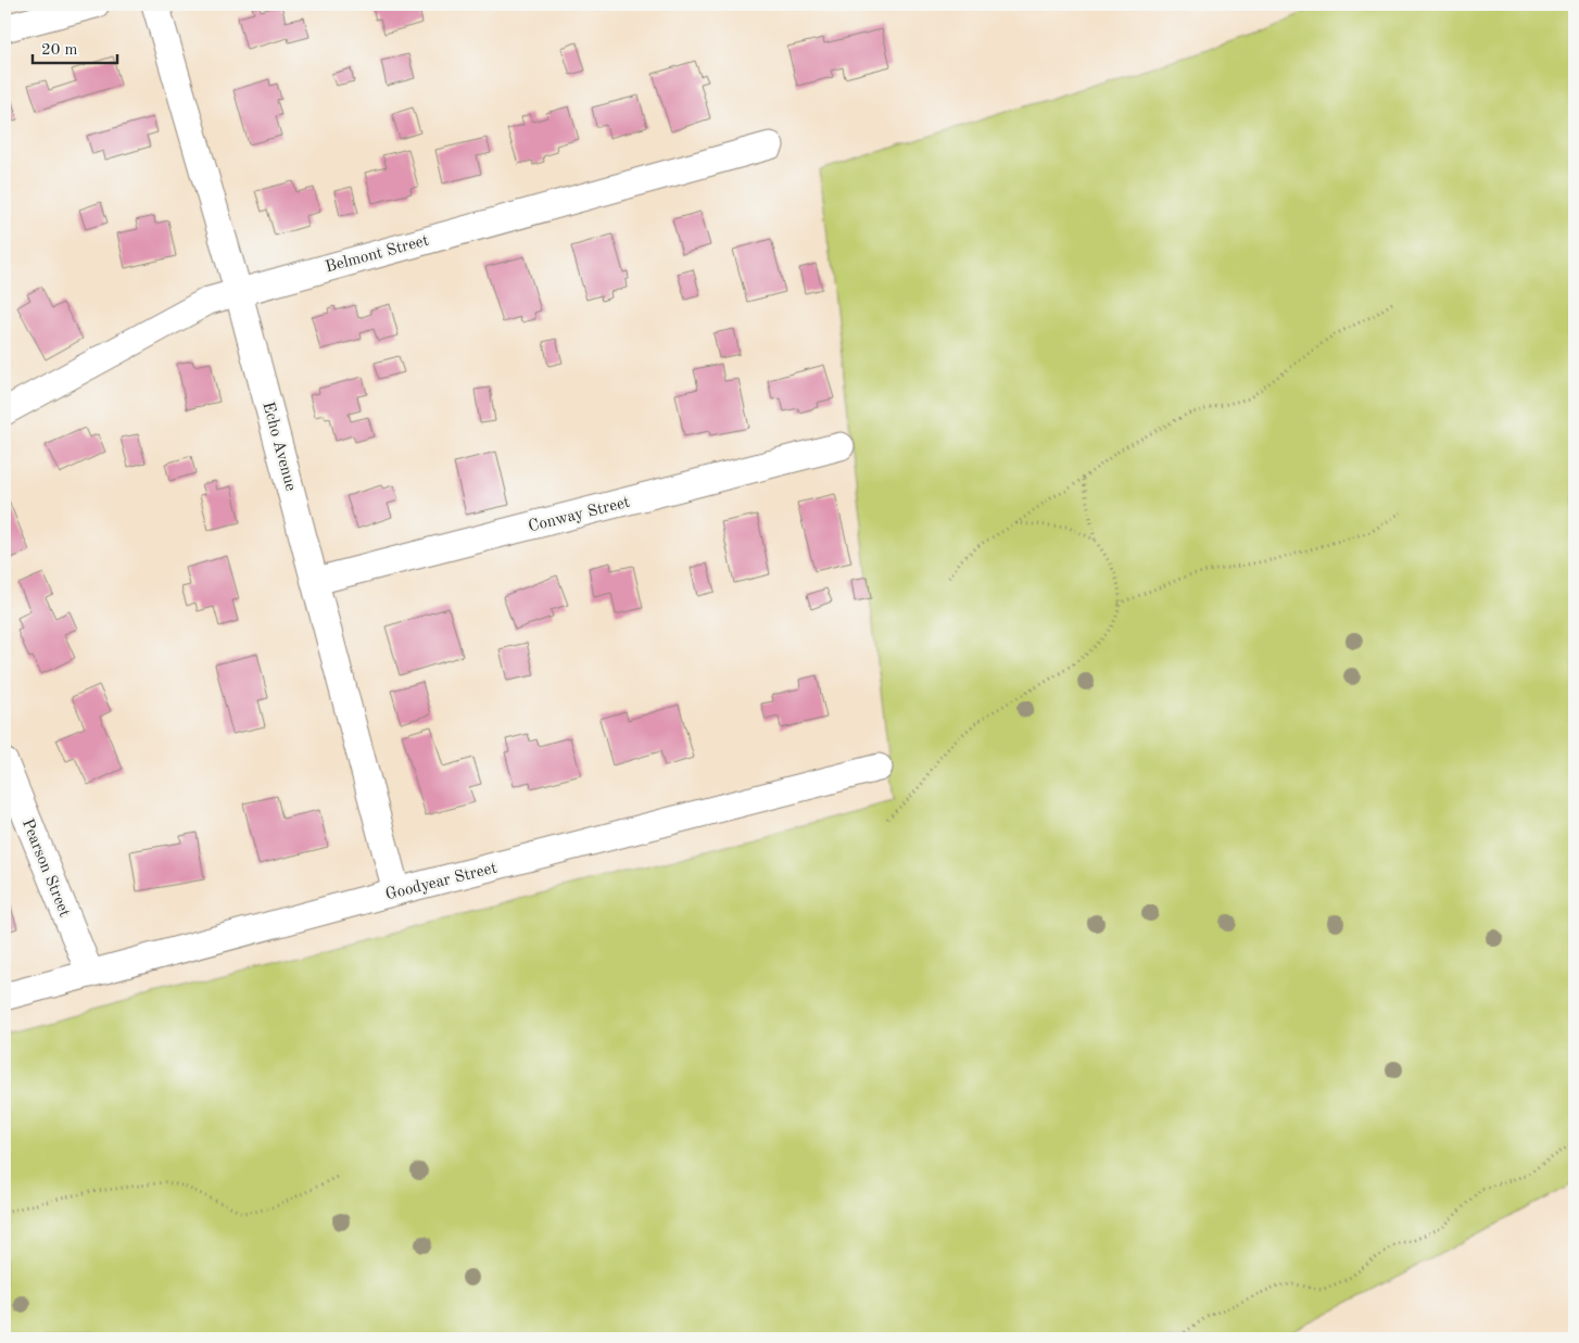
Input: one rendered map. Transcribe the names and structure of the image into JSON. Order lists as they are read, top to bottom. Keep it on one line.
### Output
{"streets":{"street":["Belmont Street","Echo Avenue","Conway Street","Pearson Street","Goodyear Street"]},"crossings":[["Belmont Street","Echo Avenue"],["Echo Avenue","Conway Street"],["Echo Avenue","Goodyear Street"],["Pearson Street","Goodyear Street"]],"scale_bar":"20 m"}
